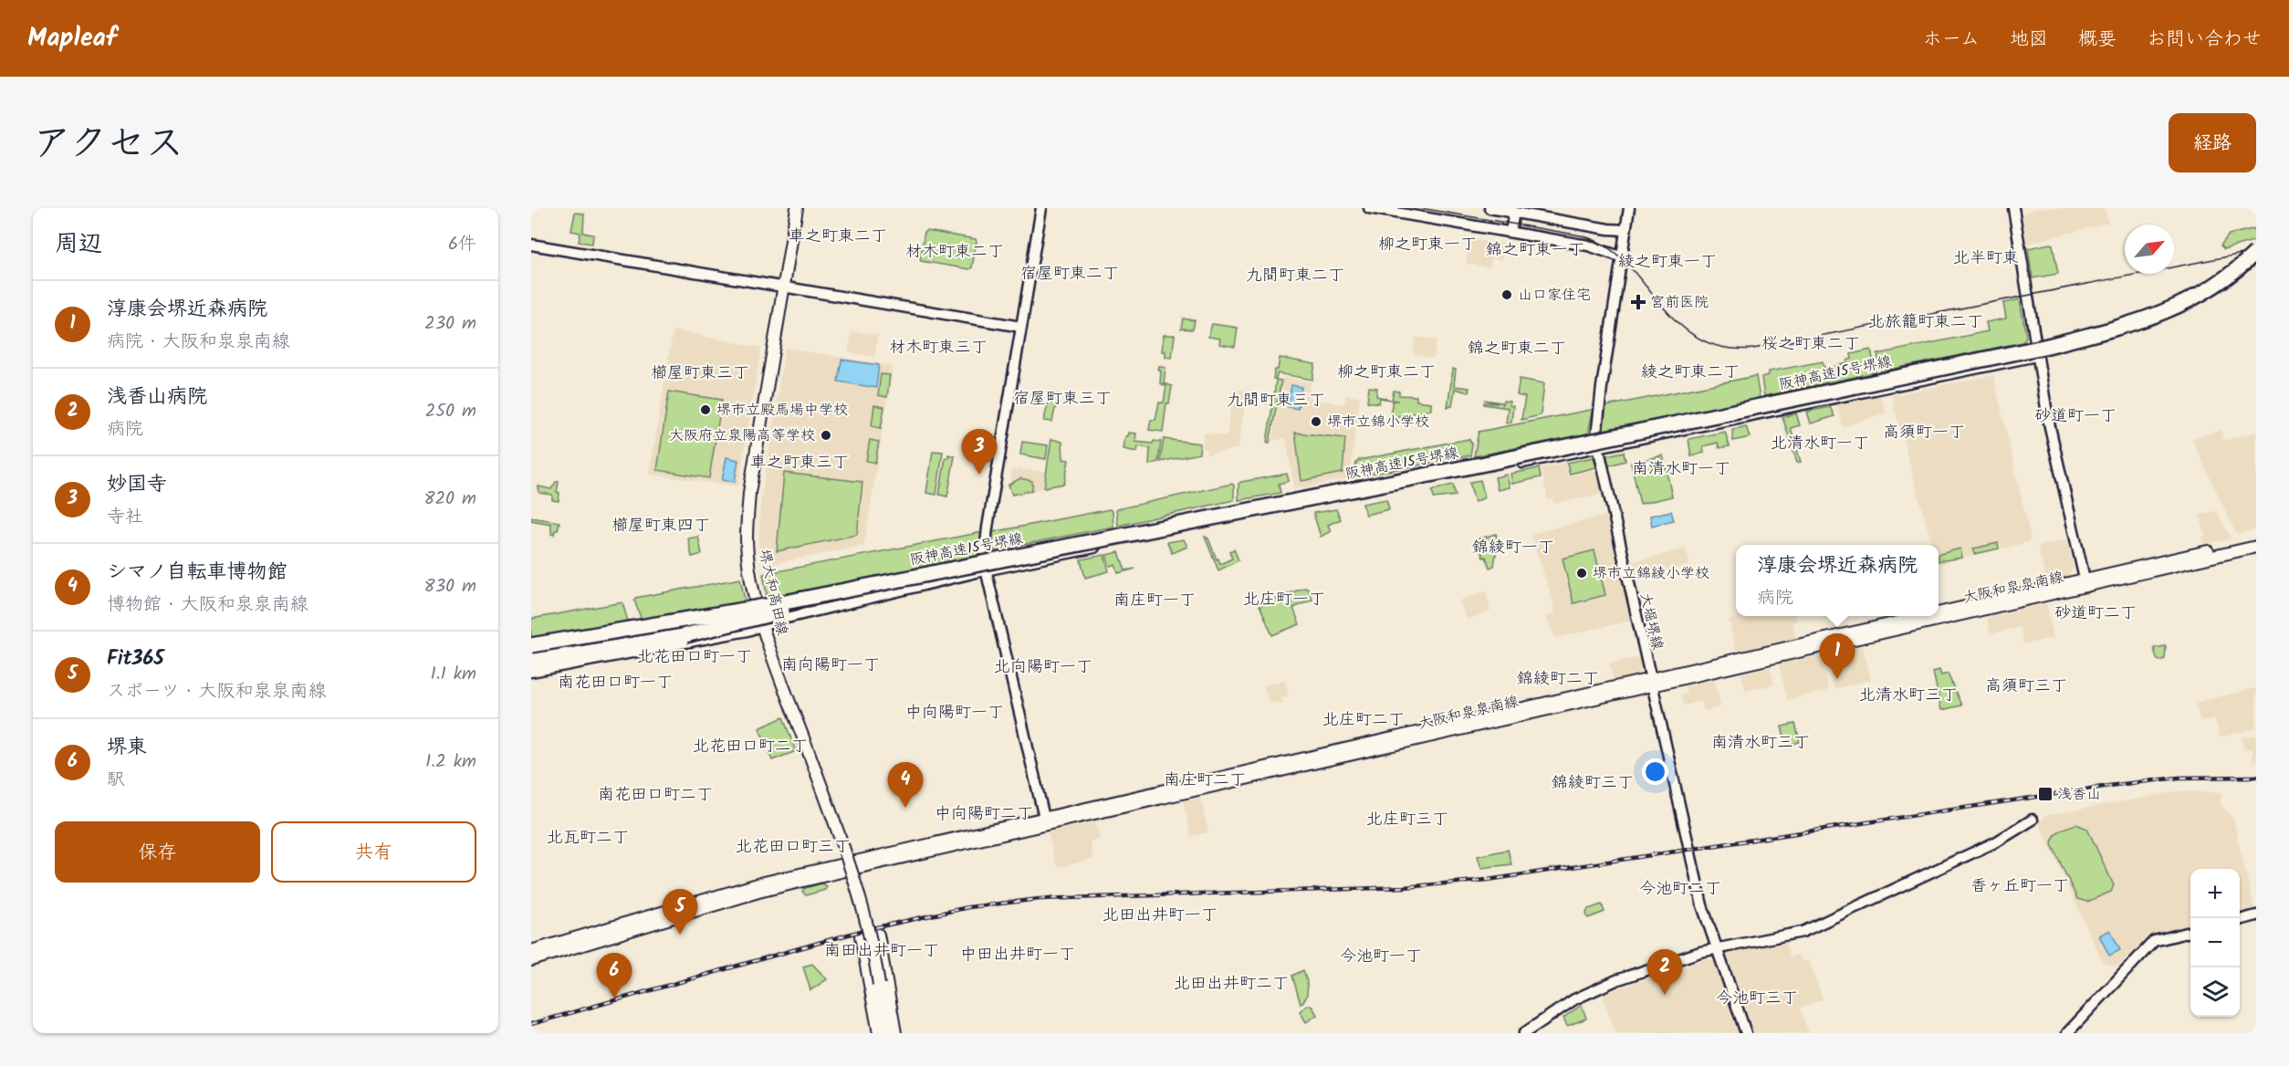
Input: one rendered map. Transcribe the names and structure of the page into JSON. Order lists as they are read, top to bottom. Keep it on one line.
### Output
{"streets":{"highway":["阪神高速15号堺線"],"main road":["大阪和泉泉南線","堺大和高田線"],"street":["大堀堺線"]},"crossings":[["大阪和泉泉南線","大堀堺線"]],"districts":["車之町東二丁","柳之町東一丁","錦之町東一丁","材木町東二丁","北半町東","綾之町東一丁","宿屋町東二丁","九間町東二丁","北旅籠町東二丁","桜之町東二丁","材木町東三丁","錦之町東二丁","柳之町東二丁","綾之町東二丁","櫛屋町東三丁","宿屋町東三丁","九間町東三丁","砂道町一丁","高須町一丁","北清水町一丁","車之町東三丁","南清水町一丁","櫛屋町東四丁","錦綾町一丁","北庄町一丁","南庄町一丁","砂道町二丁","北花田口町一丁","南向陽町一丁","北向陽町一丁","錦綾町二丁","南花田口町一丁","高須町三丁","北清水町三丁","中向陽町一丁","北庄町二丁","南清水町三丁","北花田口町二丁","南庄町二丁","錦綾町三丁","南花田口町二丁","中向陽町二丁","北庄町三丁","北瓦町二丁","北花田口町三丁","香ヶ丘町一丁","今池町二丁","北田出井町一丁","南田出井町一丁","中田出井町一丁","今池町一丁","北田出井町二丁","今池町三丁"],"places":{"other":["山口家住宅","堺市立殿馬場中学校","堺市立錦小学校","大阪府立泉陽高等学校","堺市立錦綾小学校"],"health":["宮前医院"],"transit":["浅香山"]},"north":"top right","page":{"header":"Mapleaf","nav":["ホーム","地図","概要","お問い合わせ"],"title":"アクセス","buttons":["経路",["保存","共有"]],"heading":["周辺","6件"],"list":[{"mark":"1","name":"淳康会堺近森病院","note":"病院 · 大阪和泉泉南線","value":"230 m"},{"mark":"2","name":"浅香山病院","note":"病院","value":"250 m"},{"mark":"3","name":"妙国寺","note":"寺社","value":"820 m"},{"mark":"4","name":"シマノ自転車博物館","note":"博物館 · 大阪和泉泉南線","value":"830 m"},{"mark":"5","name":"Fit365","note":"スポーツ · 大阪和泉泉南線","value":"1.1 km"},{"mark":"6","name":"堺東","note":"駅","value":"1.2 km"}],"pins":["3","1","4","5","2","6"],"popup":["淳康会堺近森病院","病院"],"map_buttons":["+","−"]}}
